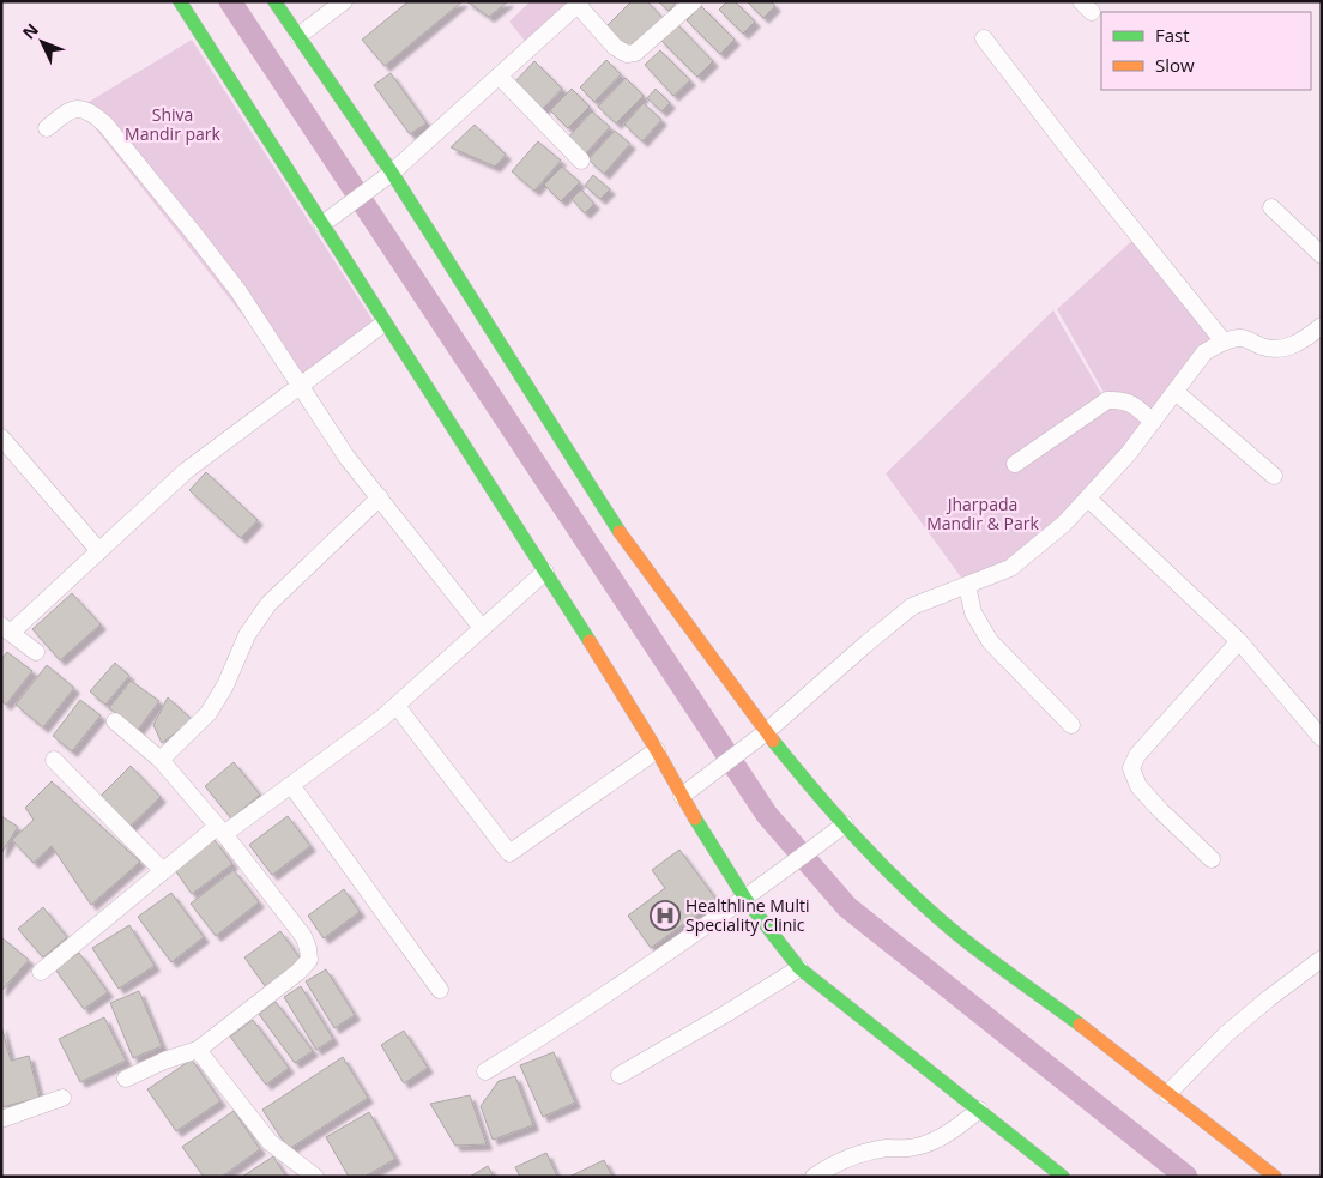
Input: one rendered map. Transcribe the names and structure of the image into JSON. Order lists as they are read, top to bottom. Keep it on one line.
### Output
{"parks":["Shiva Mandir park","Jharpada Mandir & Park"],"places":{"hospital":["Healthline Multi Speciality Clinic"]},"legend":["Fast","Slow"],"north":"top left"}
